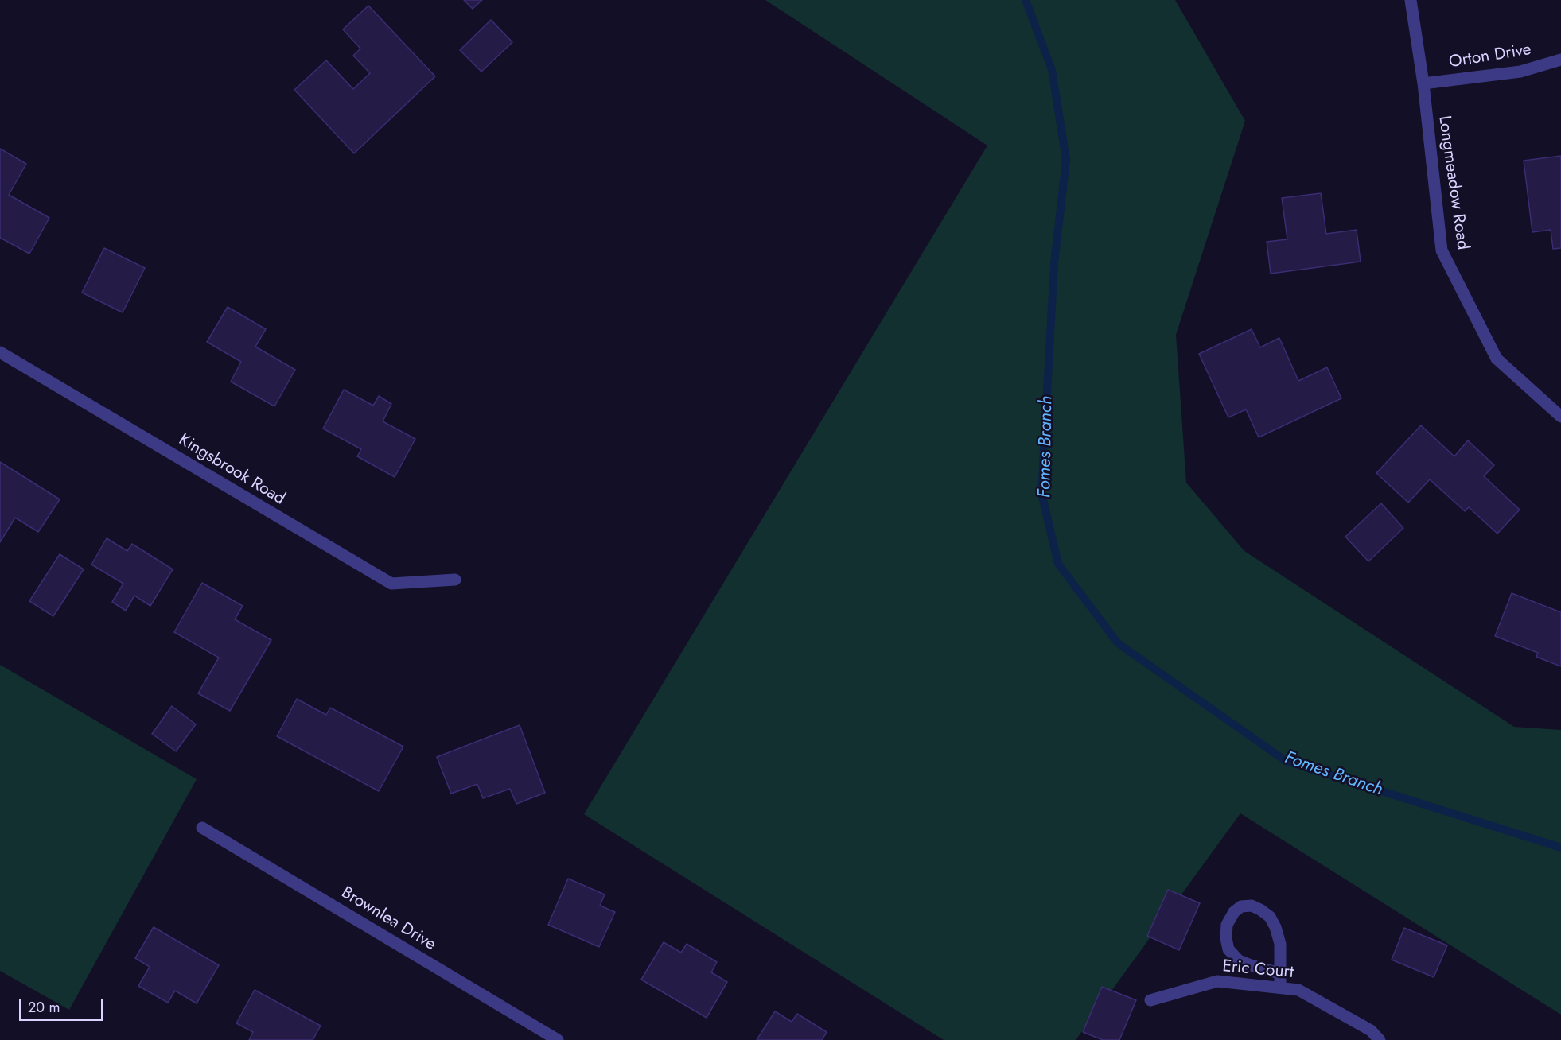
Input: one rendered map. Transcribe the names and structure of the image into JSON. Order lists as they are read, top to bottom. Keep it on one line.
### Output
{"streets":{"street":["Orton Drive","Longmeadow Road","Kingsbrook Road","Brownlea Drive","Eric Court"]},"crossings":[["Orton Drive","Longmeadow Road"]],"water":["Fomes Branch"],"scale_bar":"20 m"}
